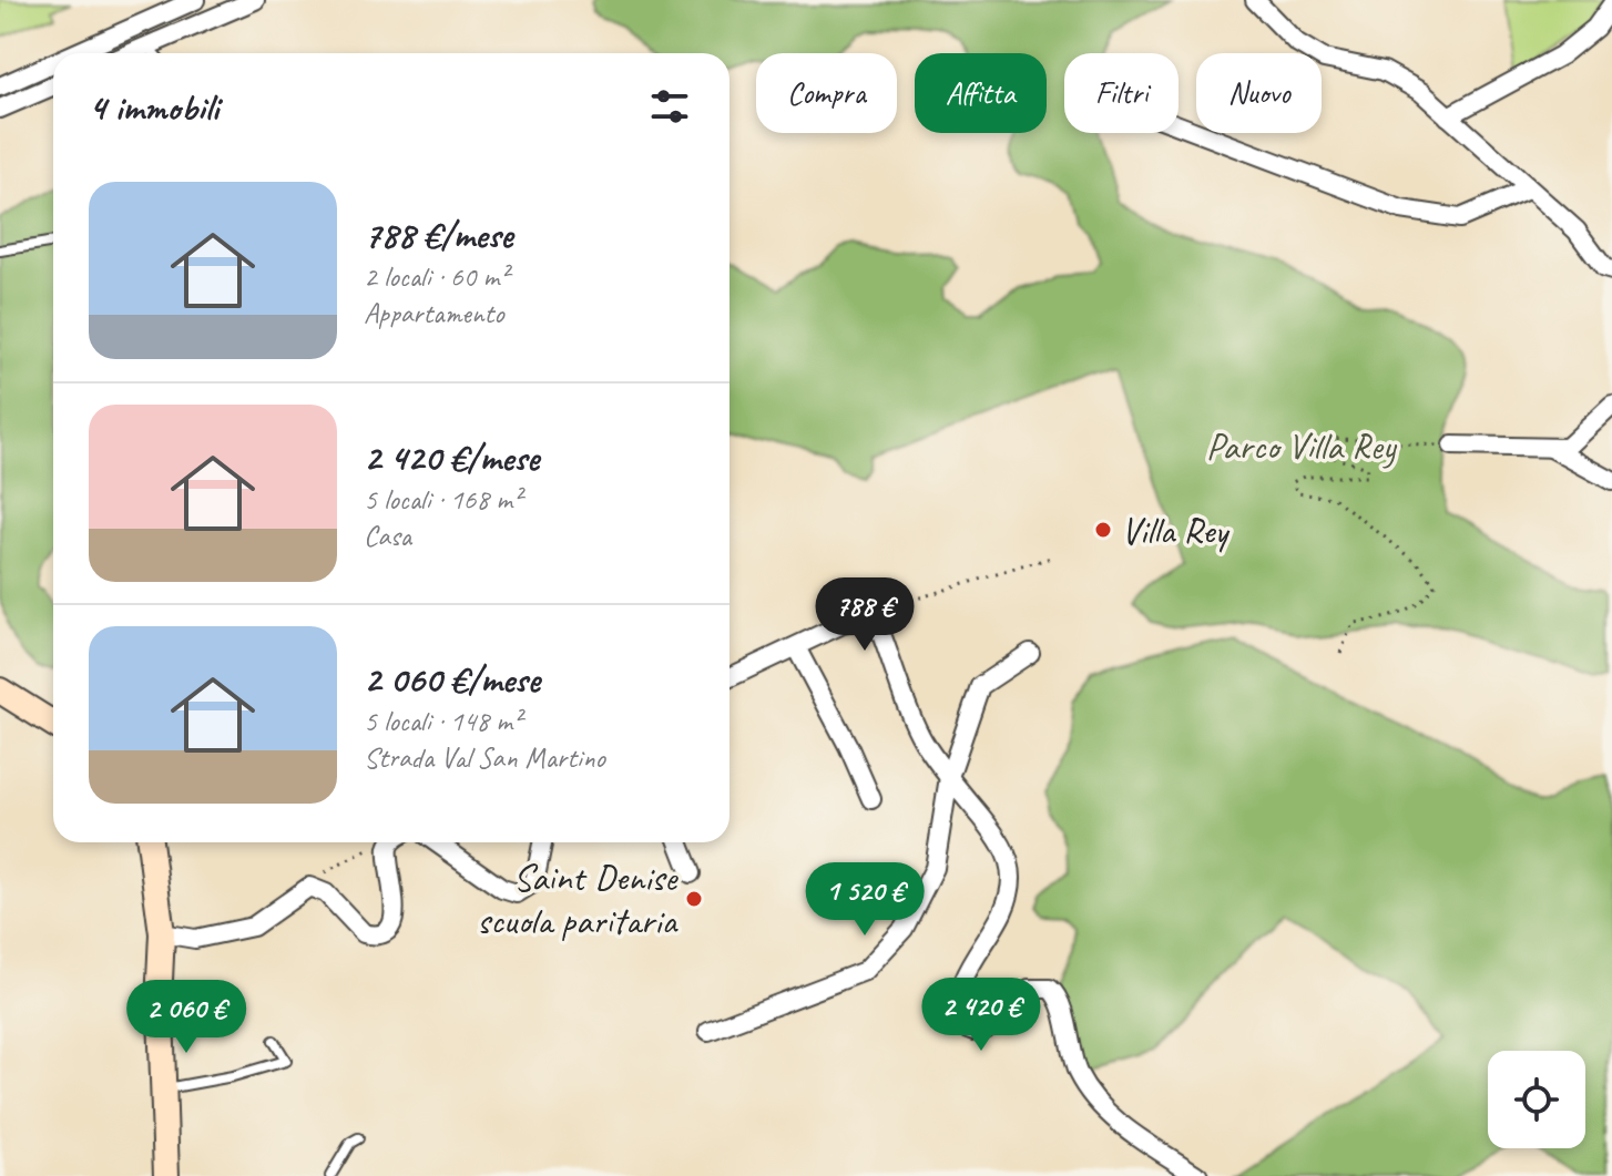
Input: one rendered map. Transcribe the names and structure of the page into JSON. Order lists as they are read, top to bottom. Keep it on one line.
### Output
{"parks":["Parco Villa Rey"],"places":["Villa Rey","Saint Denise scuola paritaria"],"page":{"chip":["Compra","Affitta","Filtri","Nuovo"],"heading":"4 immobili","list":[{"name":"788 €/mese","note":"2 locali · 60 m² · Appartamento"},{"name":"2 420 €/mese","note":"5 locali · 168 m² · Casa"},{"name":"2 060 €/mese","note":"5 locali · 148 m² · Strada Val San Martino"}],"price":["788 €","1 520 €","2 420 €","2 060 €"]}}
